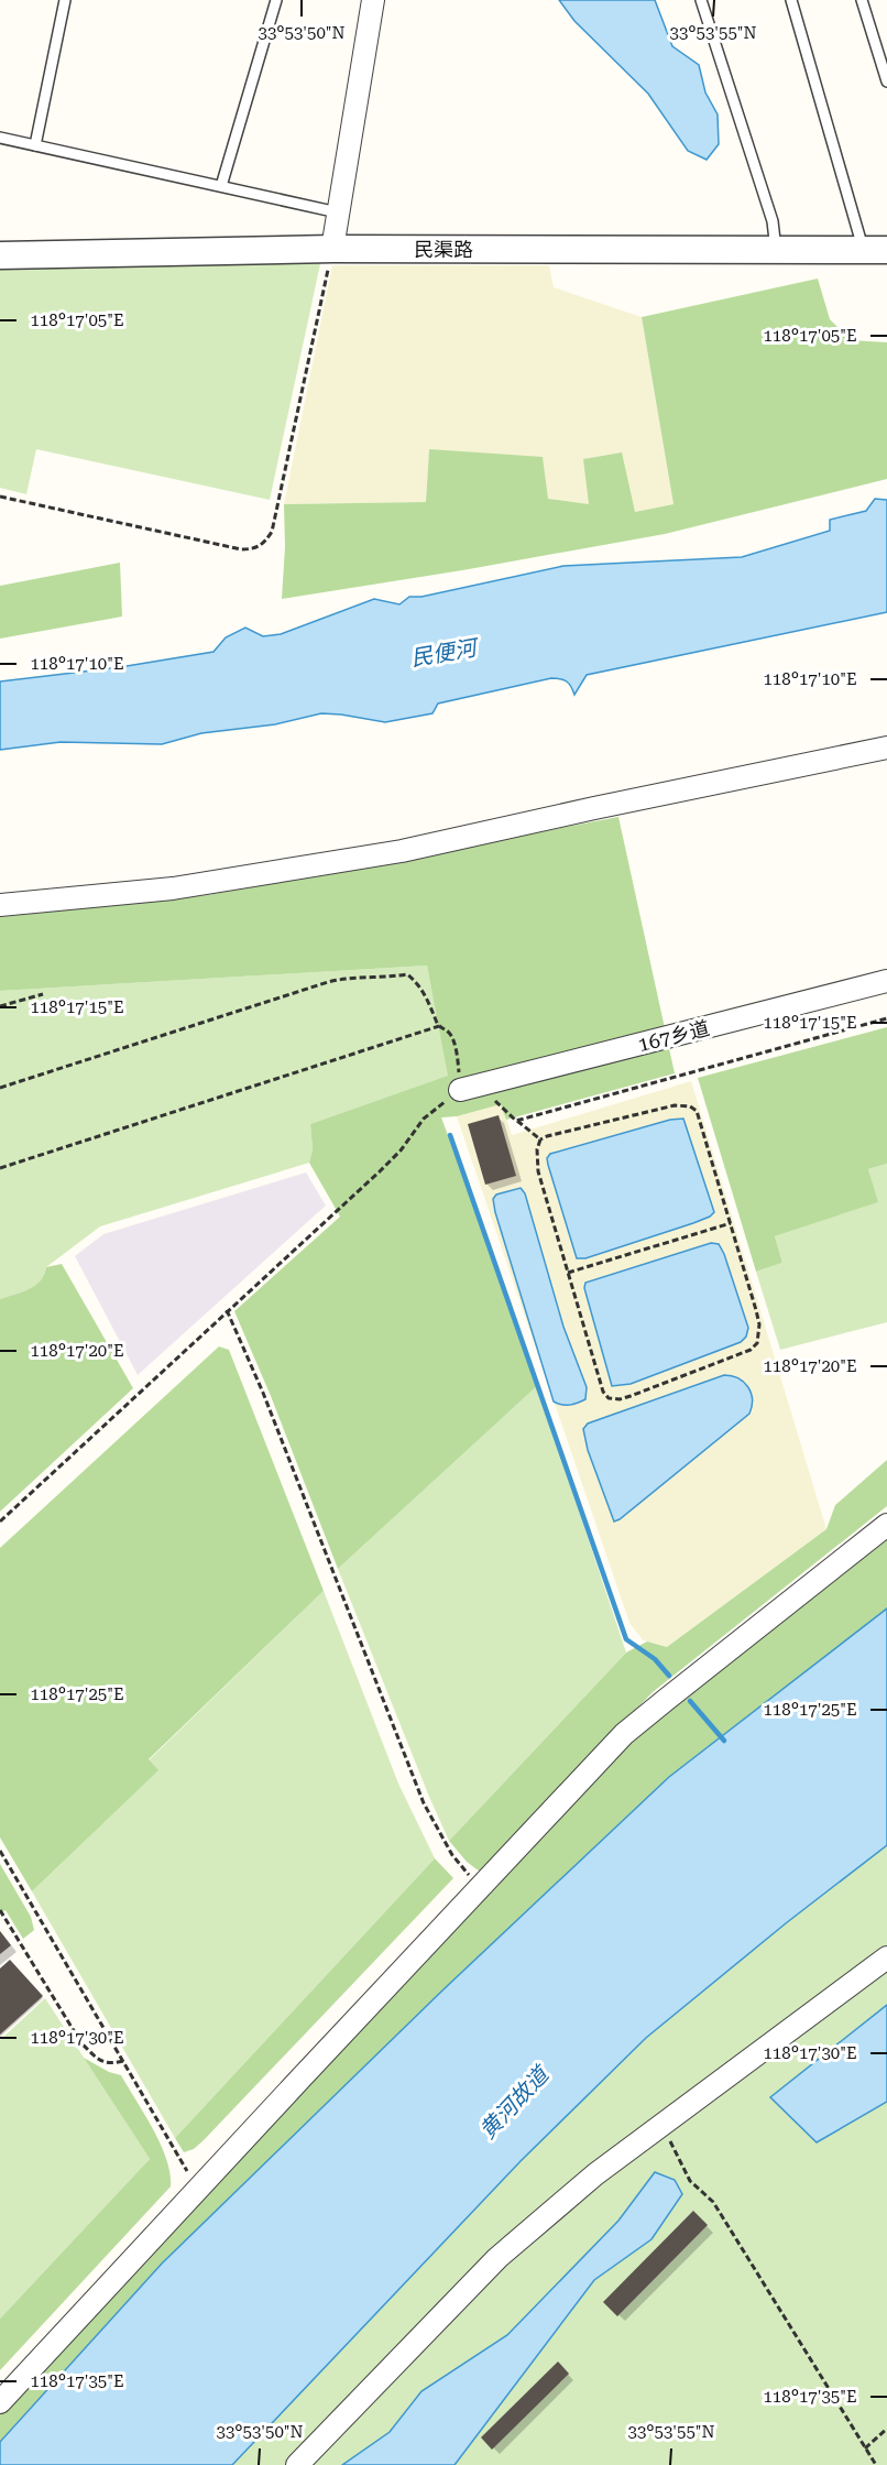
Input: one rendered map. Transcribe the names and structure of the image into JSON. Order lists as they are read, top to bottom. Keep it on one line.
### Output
{"streets":{"street":["民渠路","167乡道"]},"water":["民便河","黄河故道"],"coordinates":["33°53'50\"N","33°53'55\"N","118°17'05\"E","118°17'10\"E","118°17'15\"E","118°17'20\"E","118°17'25\"E","118°17'30\"E","118°17'35\"E"]}
